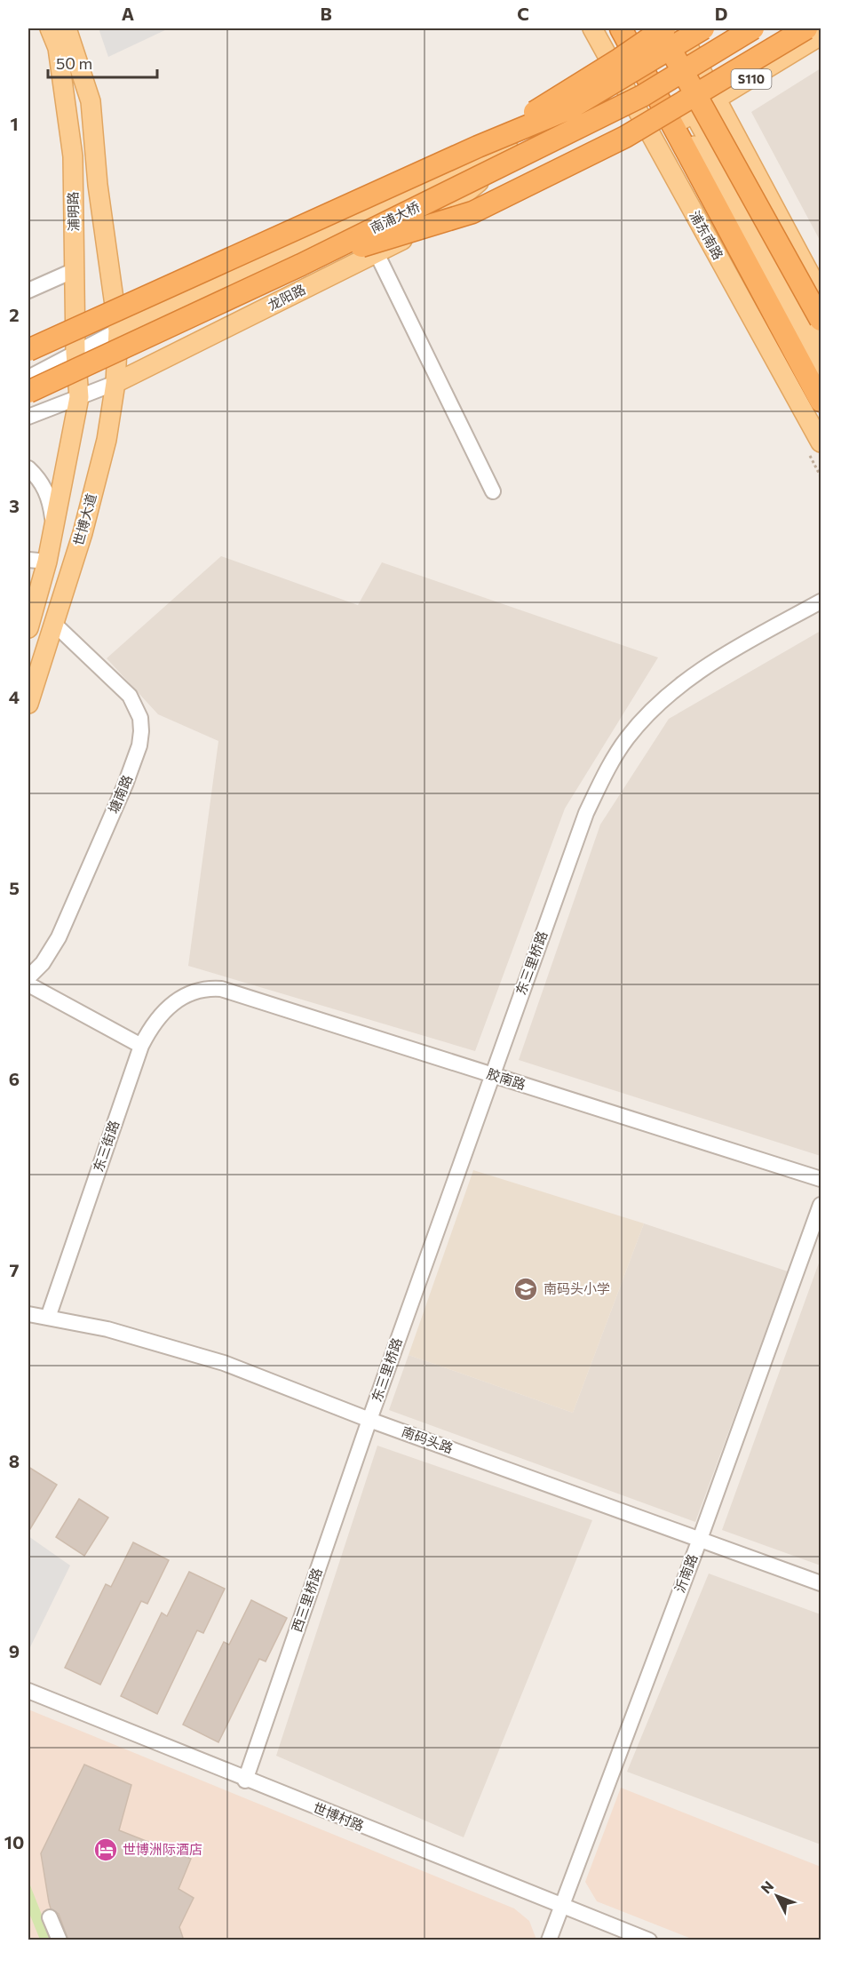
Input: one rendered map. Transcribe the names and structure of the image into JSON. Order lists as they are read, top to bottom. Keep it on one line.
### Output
{"streets":{"highway":["南浦大桥"],"main road":["S110","浦明路","浦东南路","龙阳路","世博大道"],"street":["塘南路","东三里桥路","胶南路","东三街路","南码头路","沂南路","西三里桥路","世博村路"]},"crossings":[["浦明路","龙阳路"],["浦明路","世博大道"],["浦东南路","龙阳路"],["龙阳路","世博大道"],["世博大道","塘南路"],["东三里桥路","胶南路"],["东三里桥路","南码头路"],["东三里桥路","西三里桥路"],["胶南路","东三街路"],["东三街路","南码头路"],["南码头路","沂南路"],["南码头路","西三里桥路"],["沂南路","世博村路"],["西三里桥路","世博村路"]],"places":{"school or university":["南码头小学"],"hotel":["世博洲际酒店"]},"scale_bar":"50 m","north":"top left","grid":{"columns":["A","B","C","D"],"rows":["1","2","3","4","5","6","7","8","9","10"]}}
